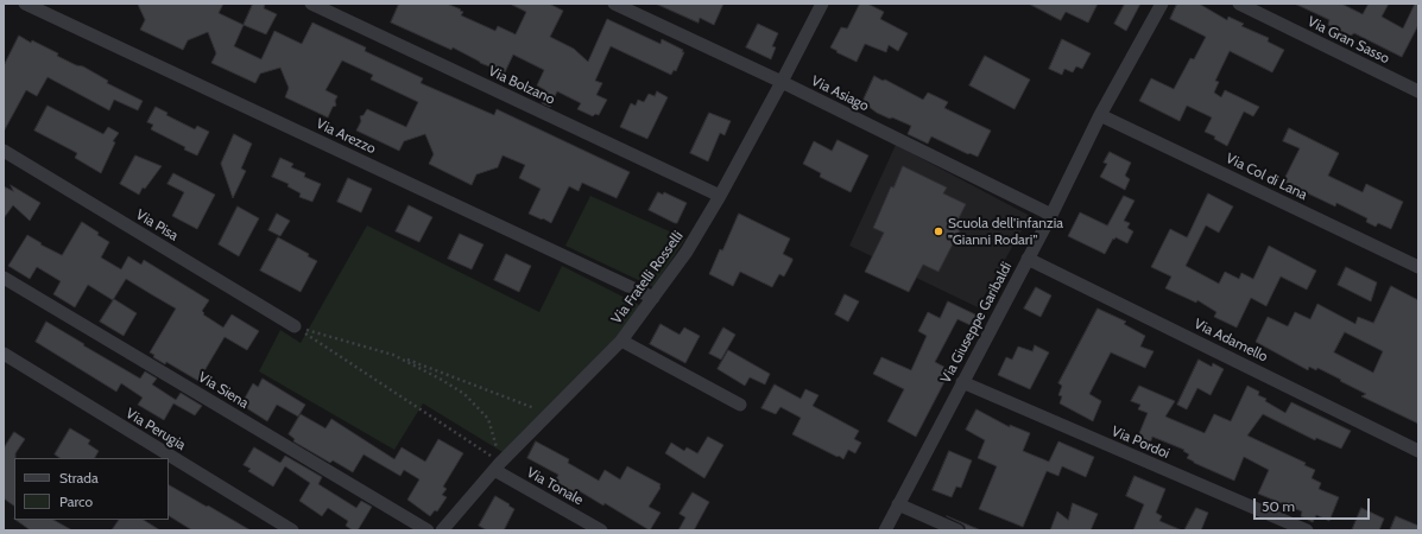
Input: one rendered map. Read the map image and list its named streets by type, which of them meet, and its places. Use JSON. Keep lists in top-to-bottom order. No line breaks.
{"streets":{"street":["Via Gran Sasso","Via Bolzano","Via Asiago","Via Arezzo","Via Col di Lana","Via Pisa","Via Fratelli Rosselli","Via Giuseppe Garibaldi","Via Adamello","Via Siena","Via Perugia","Via Pordoi","Via Tonale"]},"crossings":[["Via Bolzano","Via Fratelli Rosselli"],["Via Asiago","Via Fratelli Rosselli"],["Via Asiago","Via Giuseppe Garibaldi"],["Via Arezzo","Via Fratelli Rosselli"],["Via Col di Lana","Via Giuseppe Garibaldi"],["Via Fratelli Rosselli","Via Tonale"],["Via Giuseppe Garibaldi","Via Adamello"],["Via Giuseppe Garibaldi","Via Pordoi"]],"places":["Scuola dell'infanzia \"Gianni Rodari\""],"legend":["Strada","Parco"],"scale_bar":"50 m"}
